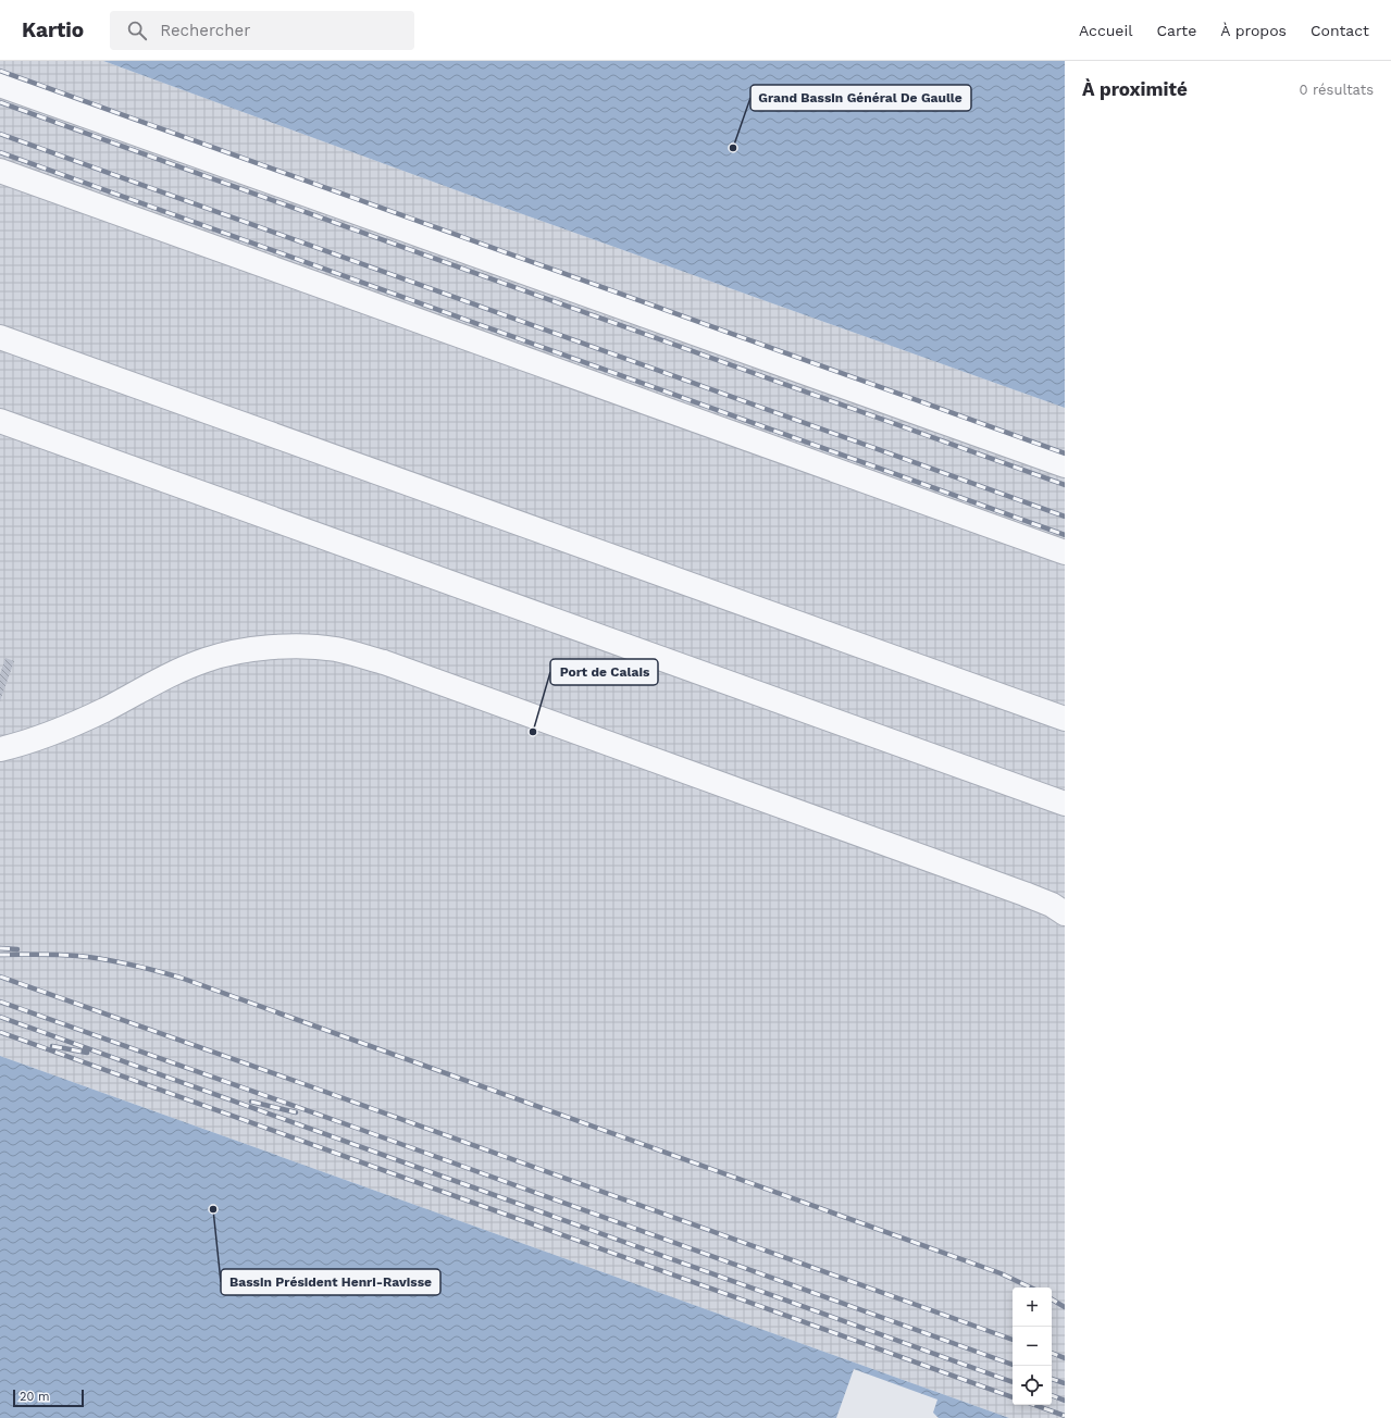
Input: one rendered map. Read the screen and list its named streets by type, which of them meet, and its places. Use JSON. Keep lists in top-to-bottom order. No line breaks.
{"places":["Grand Bassin Général De Gaulle","Port de Calais","Bassin Président Henri-Ravisse"],"scale_bar":"20 m","page":{"header":"Kartio","search":"Rechercher","nav":["Accueil","Carte","À propos","Contact"],"heading":["À proximité","0 résultats"],"map_buttons":["+","−"],"scale":"20 m"}}
